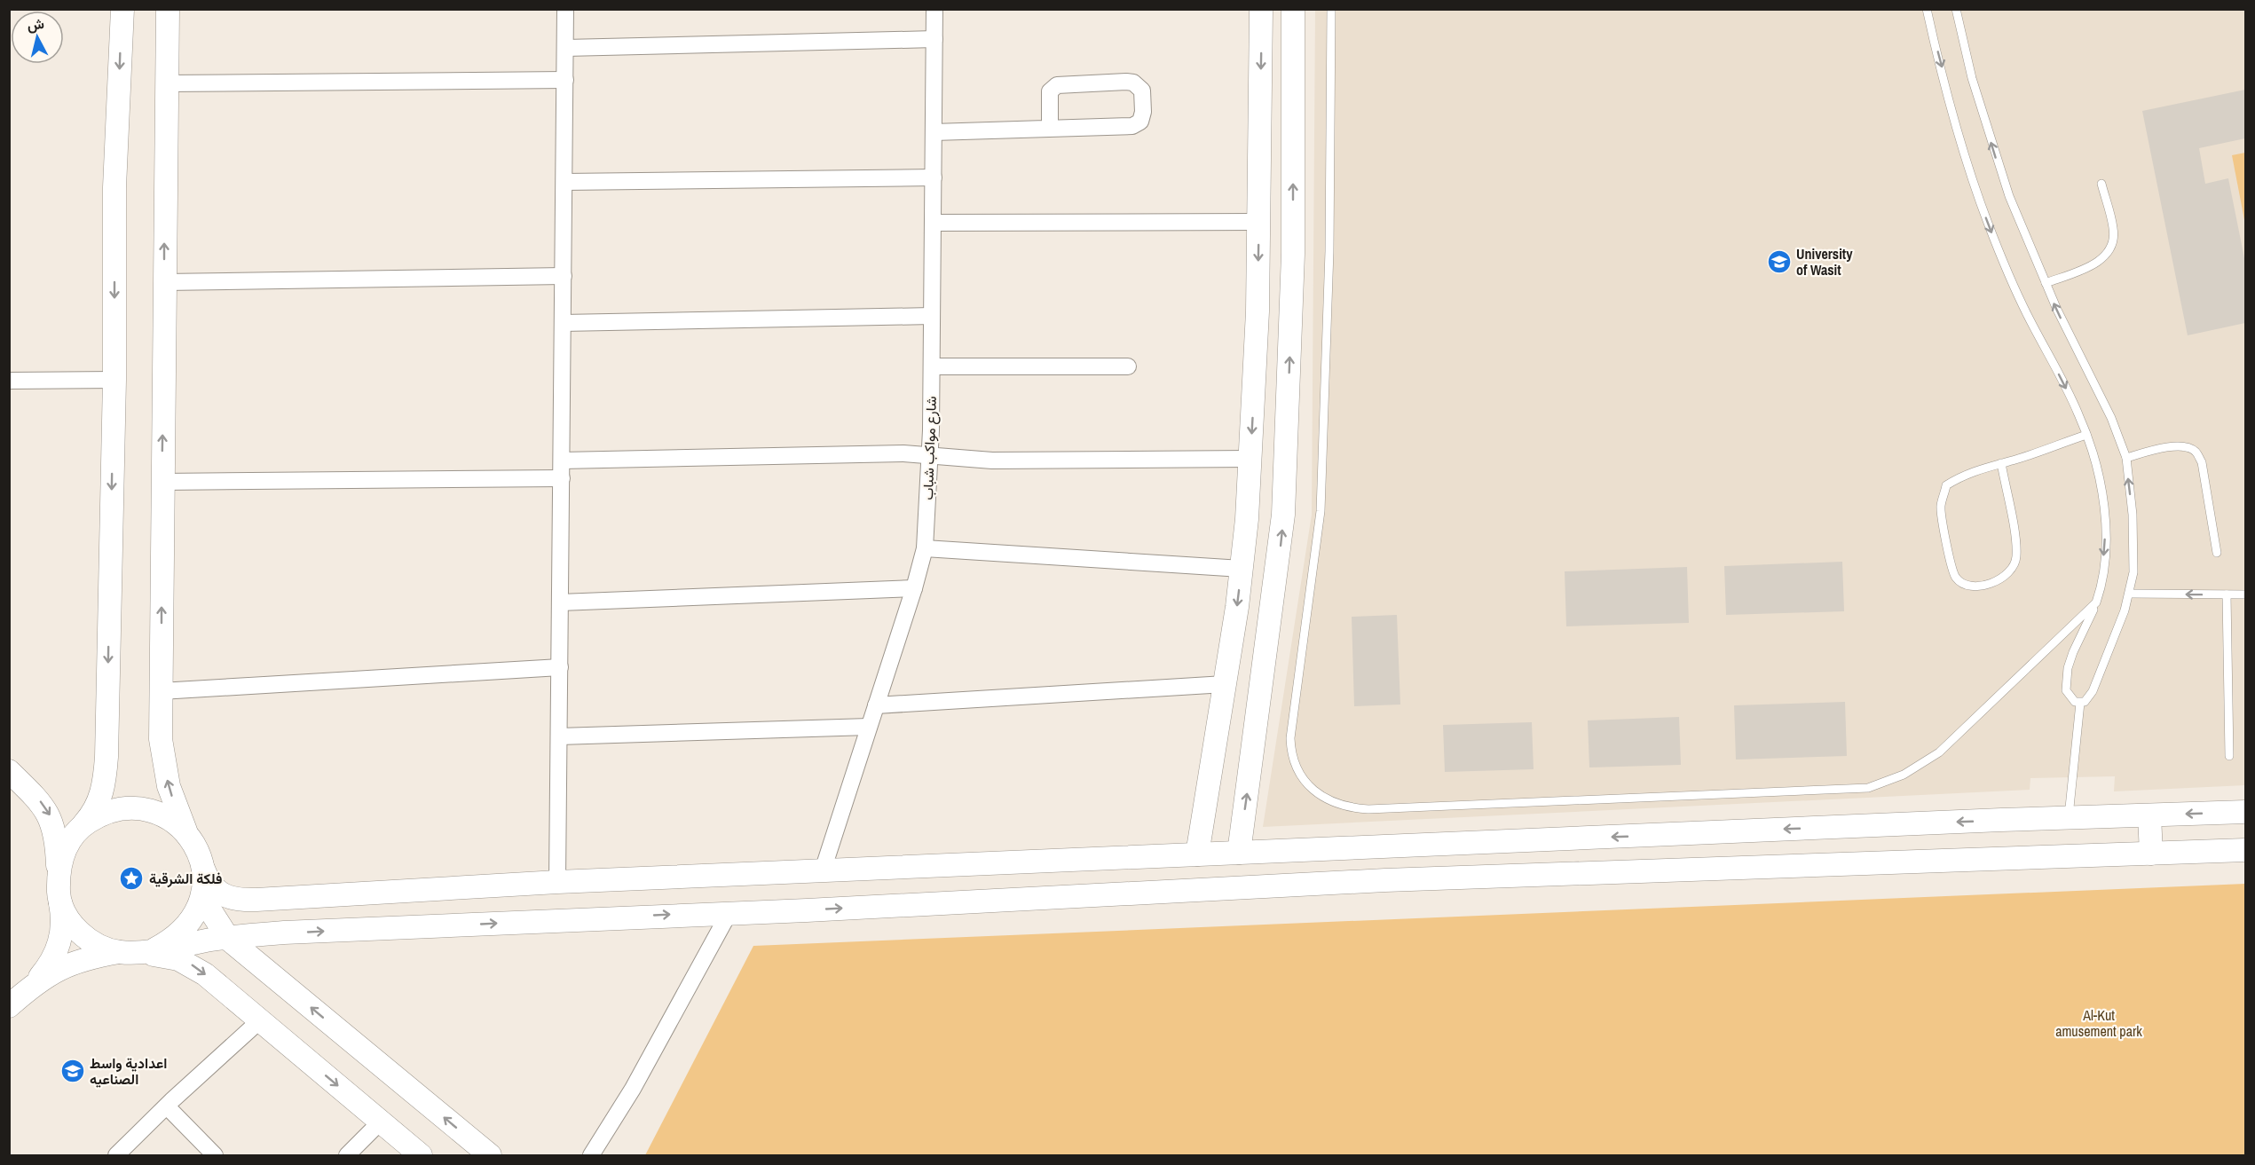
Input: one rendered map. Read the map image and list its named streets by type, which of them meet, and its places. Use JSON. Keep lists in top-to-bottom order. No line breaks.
{"streets":{"street":["شارع مواكب شباب"]},"parks":["Al-Kut amusement park"],"places":{"school or university":["University of Wasit","اعدادية واسط الصناعيه"],"place":["فلكة الشرقية"]},"north":"top"}
